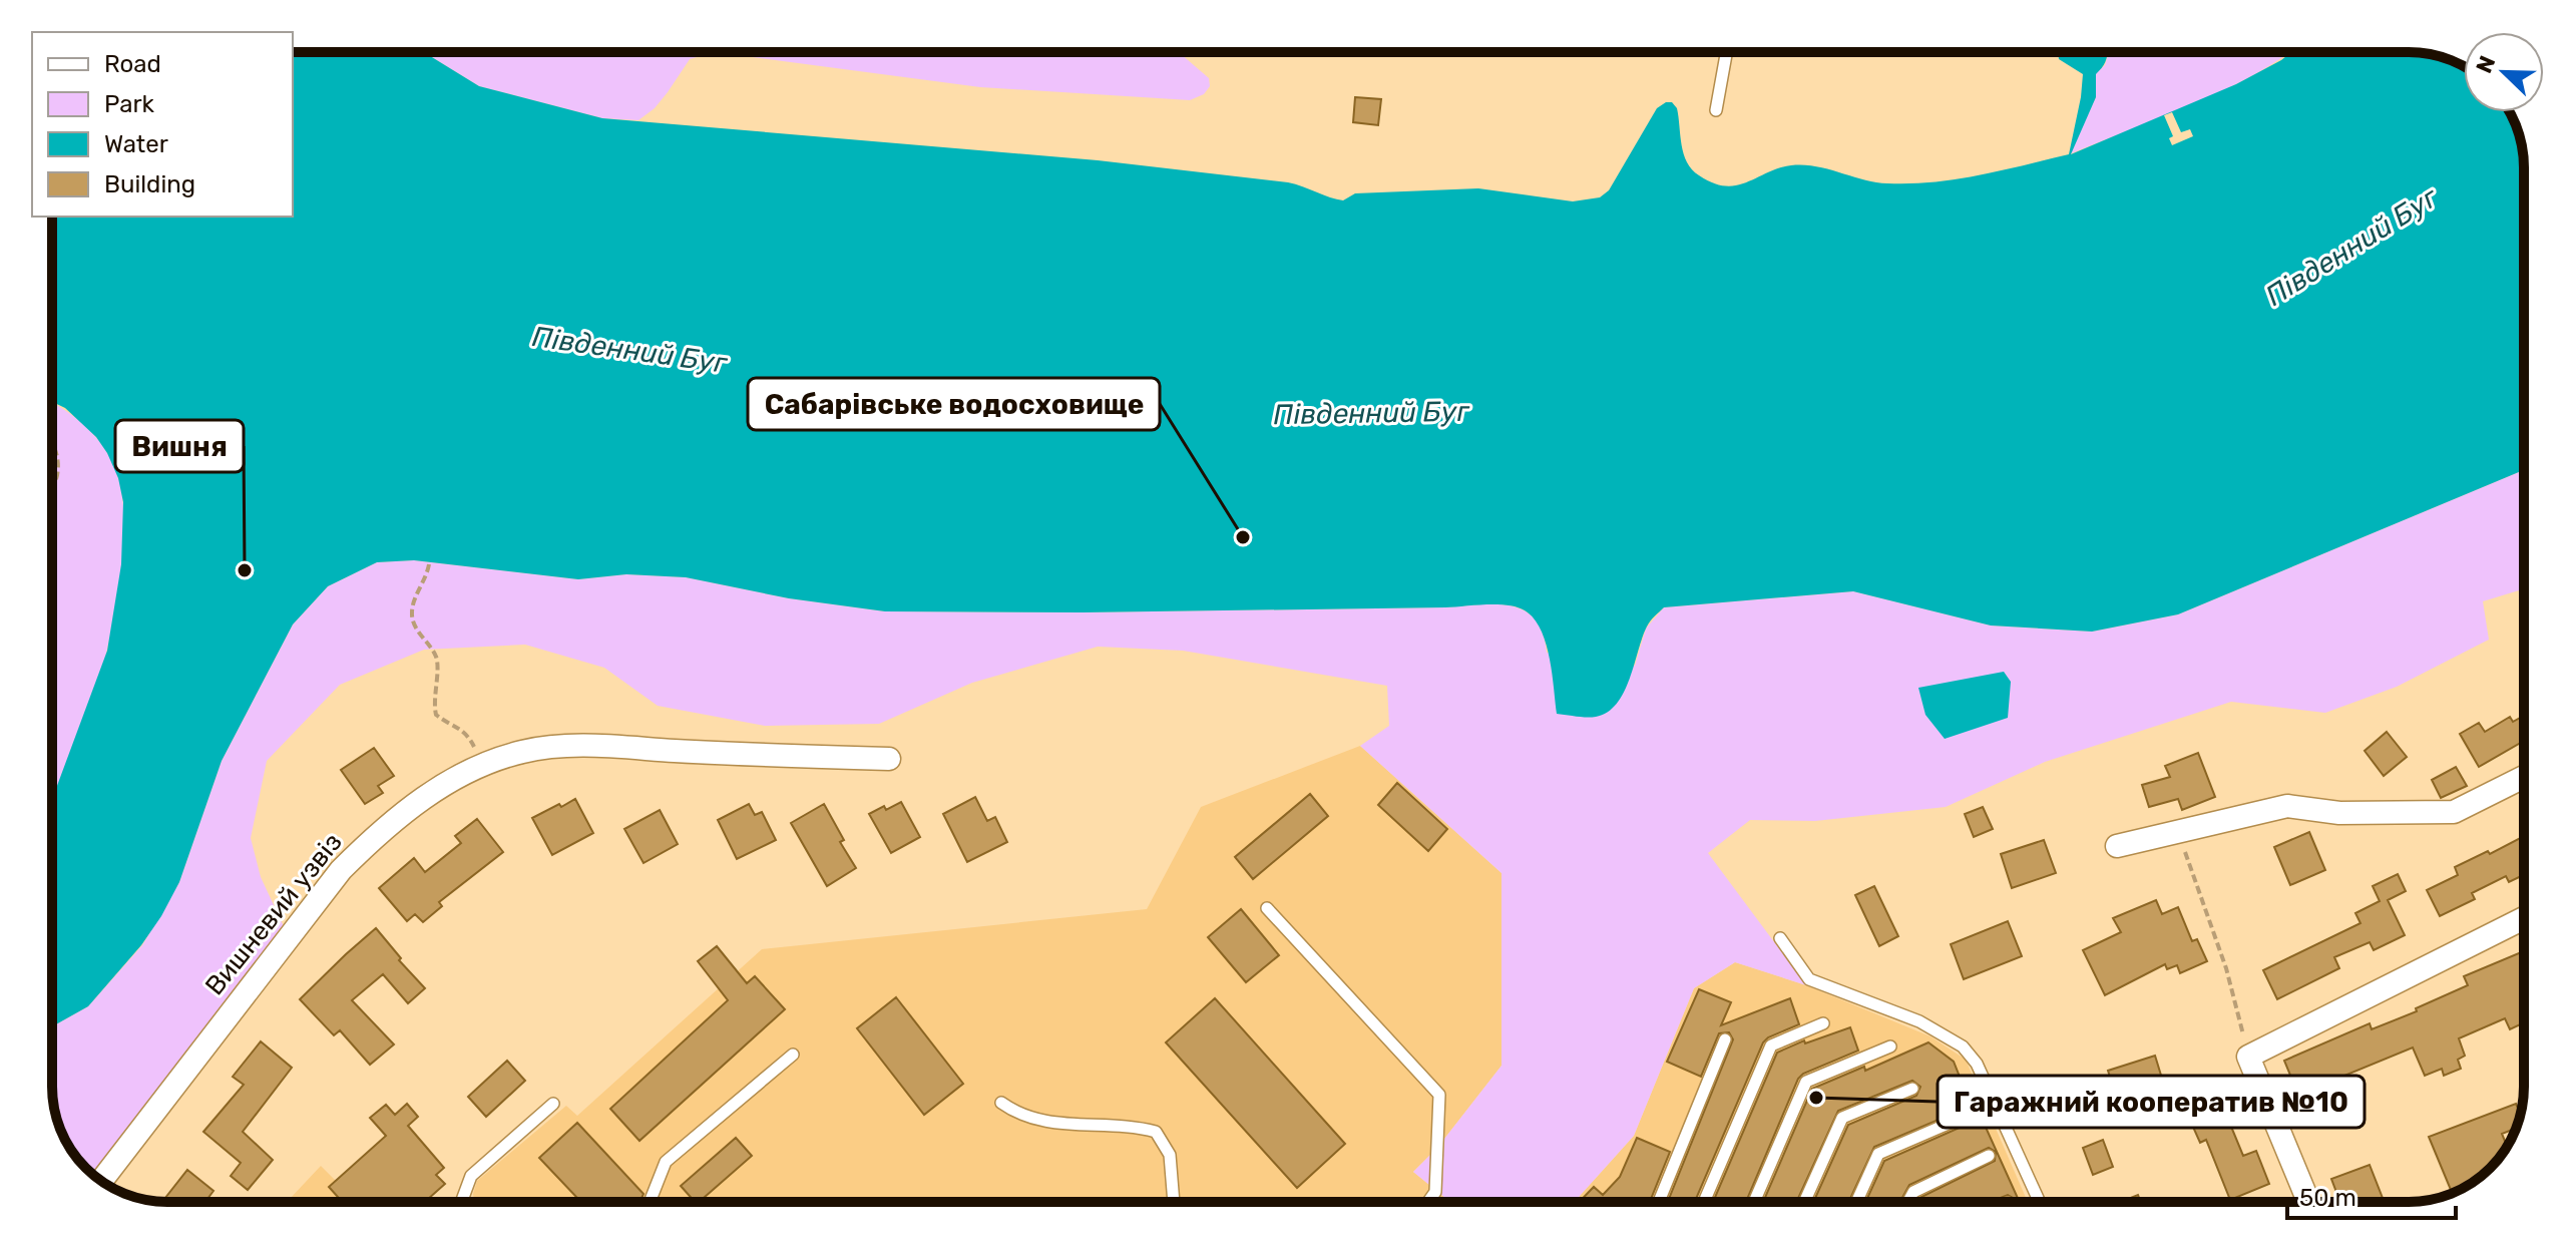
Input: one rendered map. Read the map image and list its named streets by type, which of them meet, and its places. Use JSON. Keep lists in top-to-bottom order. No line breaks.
{"streets":{"street":["Вишневий узвіз"]},"water":["Південний Буг"],"places":["Сабарівське водосховище","Вишня","Гаражний кооператив №10"],"legend":["Road","Park","Water","Building"],"scale_bar":"50 m","north":"top left"}
